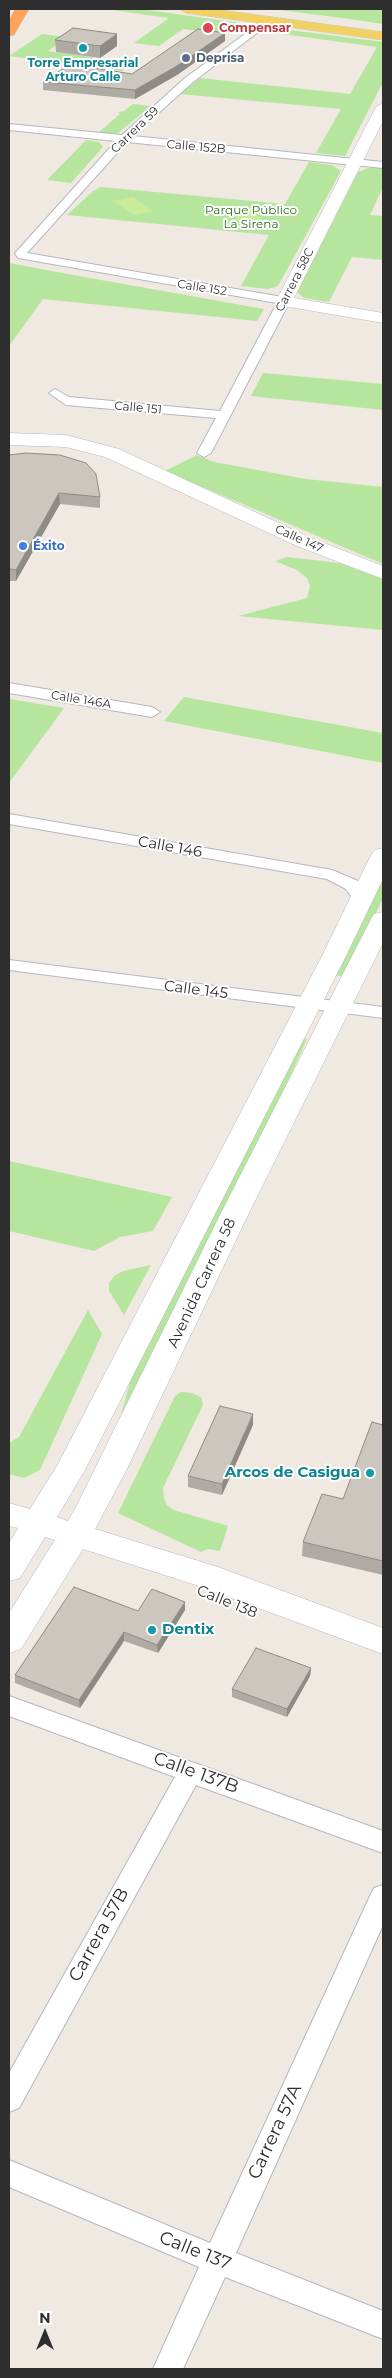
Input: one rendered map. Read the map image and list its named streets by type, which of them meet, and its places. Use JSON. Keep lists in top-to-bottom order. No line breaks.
{"streets":{"main road":["Carrera 58C","Calle 152","Calle 147","Avenida Carrera 58","Calle 138"],"street":["Carrera 59","Calle 152B","Calle 151","Calle 146A","Calle 146","Calle 145","Calle 137B","Carrera 57B","Carrera 57A","Calle 137"]},"crossings":[["Carrera 59","Calle 152B"],["Carrera 59","Calle 152"],["Calle 152B","Carrera 58C"],["Carrera 58C","Calle 152"],["Carrera 58C","Calle 151"],["Calle 146","Avenida Carrera 58"],["Calle 145","Avenida Carrera 58"],["Avenida Carrera 58","Calle 138"],["Calle 137B","Carrera 57B"],["Carrera 57A","Calle 137"]],"parks":["Parque Público La Sirena"],"places":["Compensar","Torre Empresarial Arturo Calle","Deprisa","Éxito","Arcos de Casigua","Dentix"],"north":"top"}
